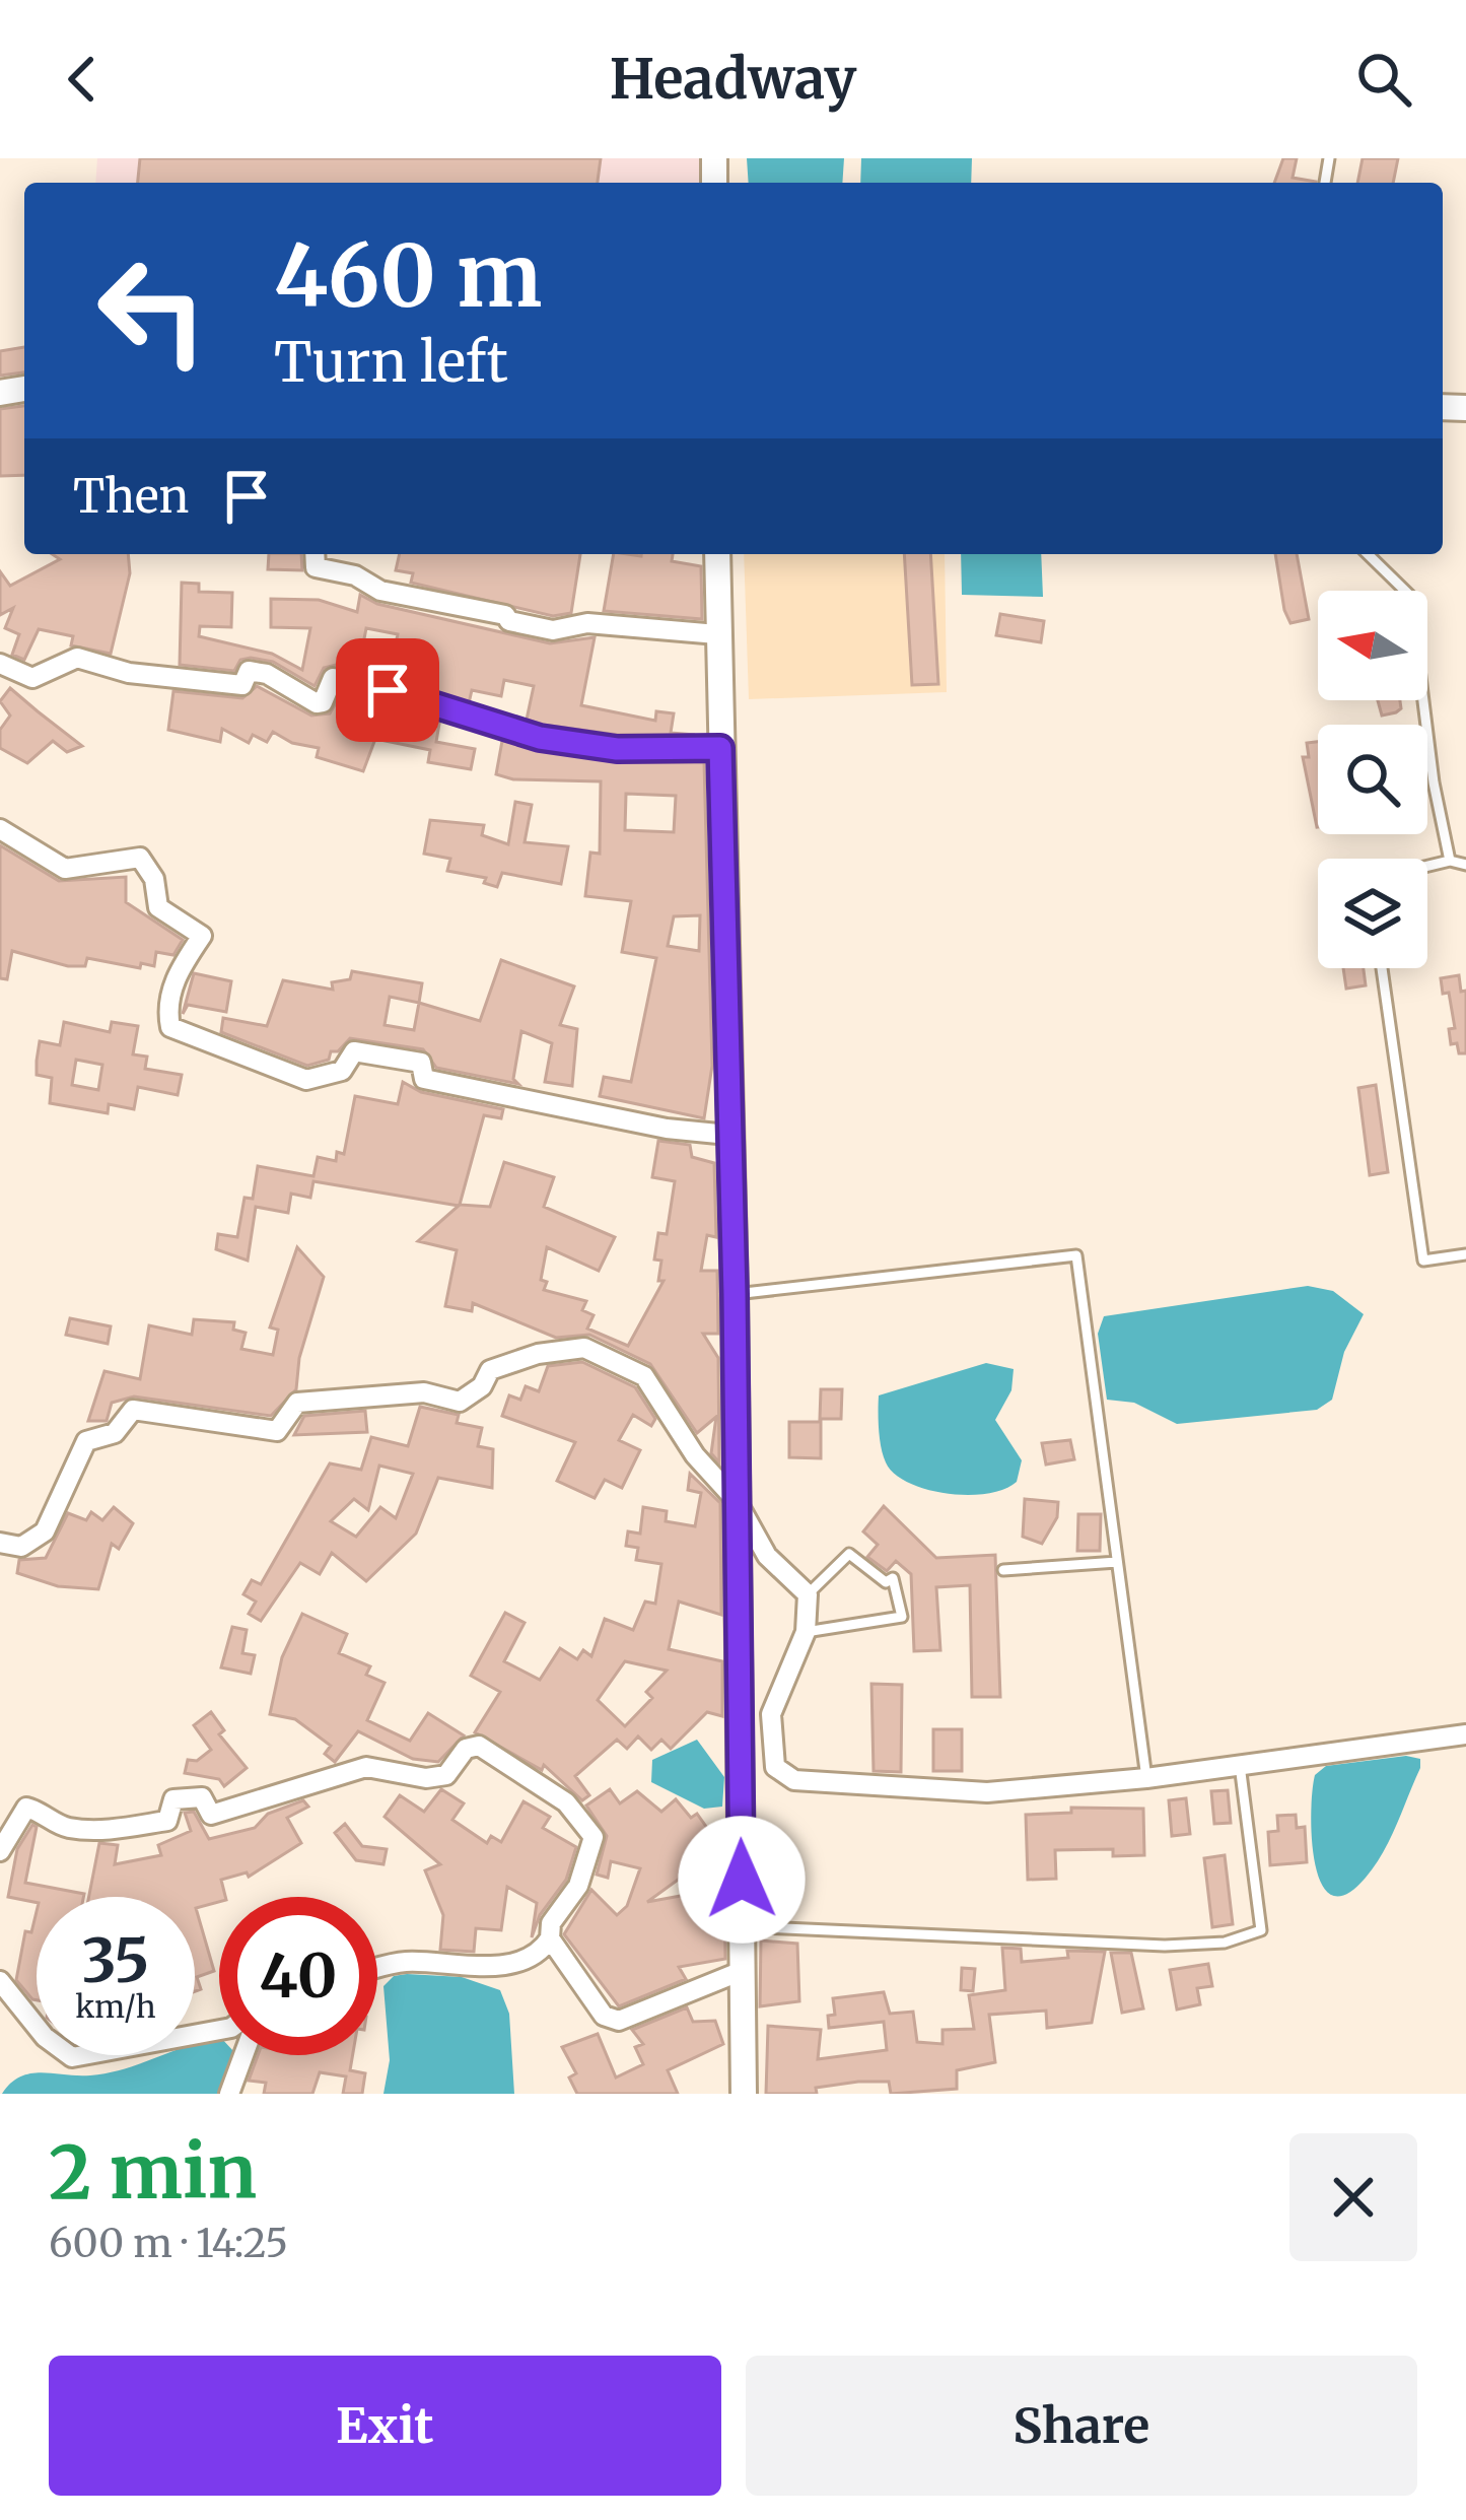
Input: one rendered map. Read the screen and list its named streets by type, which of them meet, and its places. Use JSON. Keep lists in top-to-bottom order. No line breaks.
{"north":"left","page":{"header":"Headway","turn":["460 m","Turn left"],"then":"Then","speed":"35 km/h","limit":"40","heading":["2 min","600 m · 14:25"],"buttons":["Exit","Share"]}}
